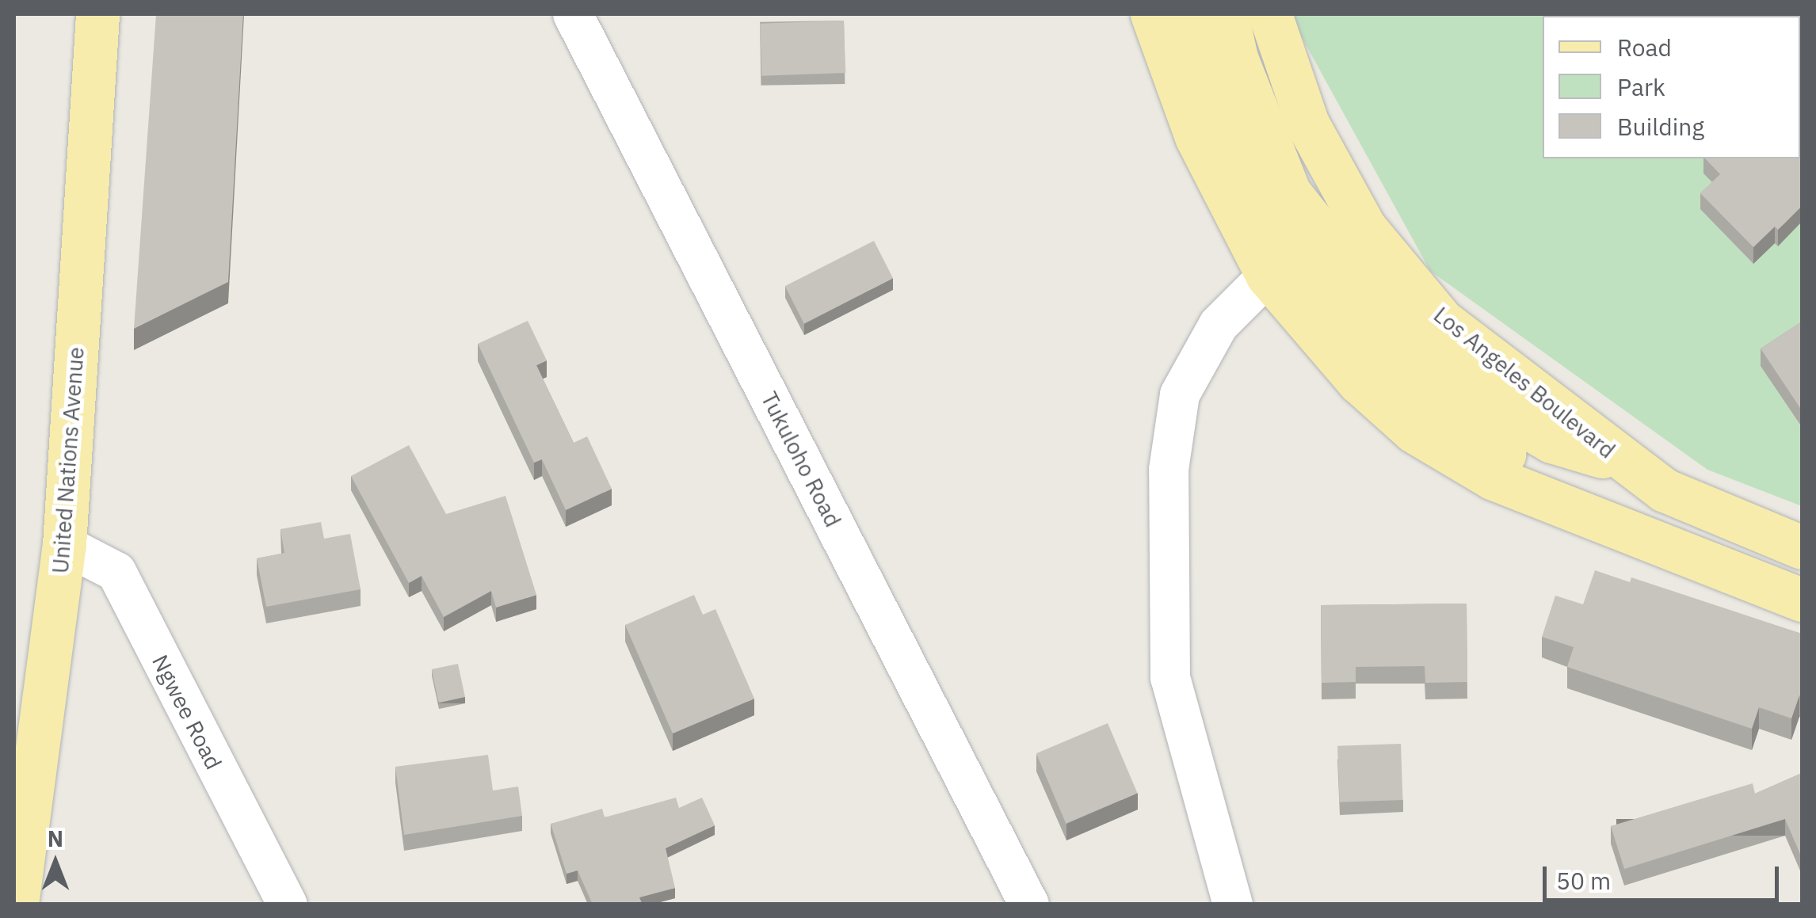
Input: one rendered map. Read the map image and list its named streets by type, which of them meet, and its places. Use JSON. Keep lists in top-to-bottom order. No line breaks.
{"streets":{"main road":["Los Angeles Boulevard","United Nations Avenue"],"street":["Tukuloho Road","Ngwee Road"]},"crossings":[["United Nations Avenue","Ngwee Road"]],"legend":["Road","Park","Building"],"scale_bar":"50 m","north":"top"}
